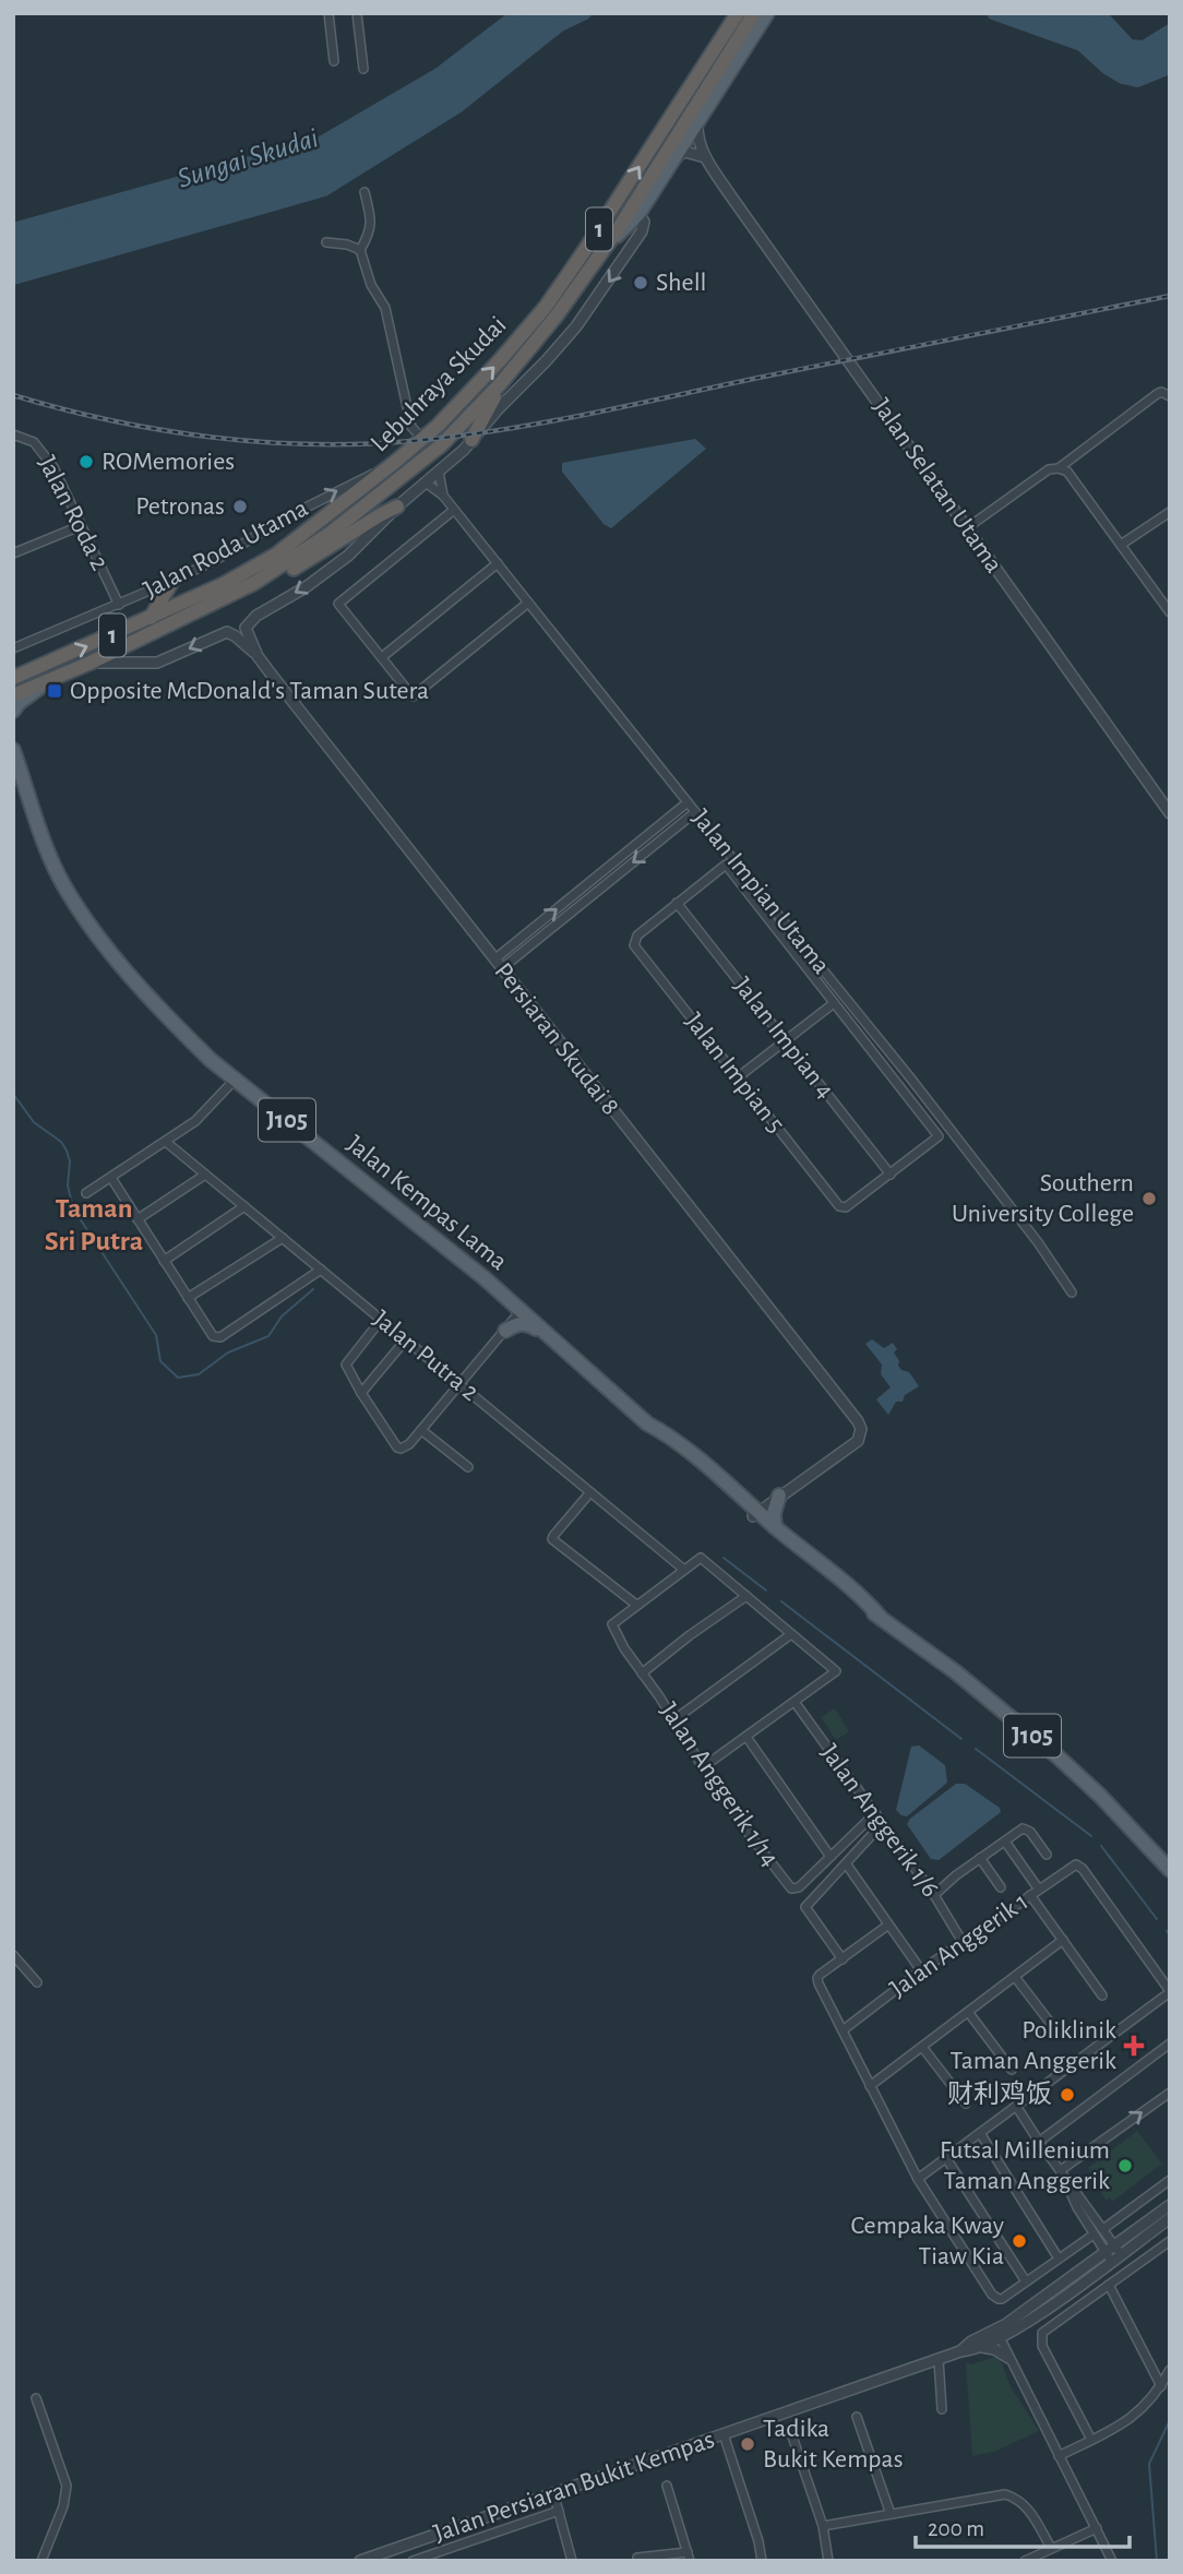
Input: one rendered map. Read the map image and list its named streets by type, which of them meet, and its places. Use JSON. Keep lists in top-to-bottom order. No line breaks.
{"streets":{"highway":["1","Lebuhraya Skudai"],"main road":["J105","Jalan Kempas Lama"],"street":["Jalan Selatan Utama","Jalan Roda 2","Jalan Roda Utama","Jalan Impian Utama","Jalan Impian 4","Persiaran Skudai 8","Jalan Impian 5","Jalan Putra 2","Jalan Anggerik 1/14","Jalan Anggerik 1/6","Jalan Anggerik 1","Jalan Persiaran Bukit Kempas"]},"crossings":[["Lebuhraya Skudai","Jalan Selatan Utama"],["Lebuhraya Skudai","Jalan Roda Utama"],["Jalan Roda 2","Jalan Roda Utama"],["Jalan Impian 4","Jalan Impian 5"],["Jalan Anggerik 1/6","Jalan Anggerik 1"]],"one_way":["Jalan Roda Utama"],"districts":["Taman Sri Putra"],"water":["Sungai Skudai"],"places":{"other":["Shell","ROMemories","Petronas","Southern University College","财利鸡饭","Futsal Millenium Taman Anggerik","Cempaka Kway Tiaw Kia","Tadika Bukit Kempas"],"transit":["Opposite McDonald's Taman Sutera"],"health":["Poliklinik Taman Anggerik"]},"scale_bar":"200 m"}
